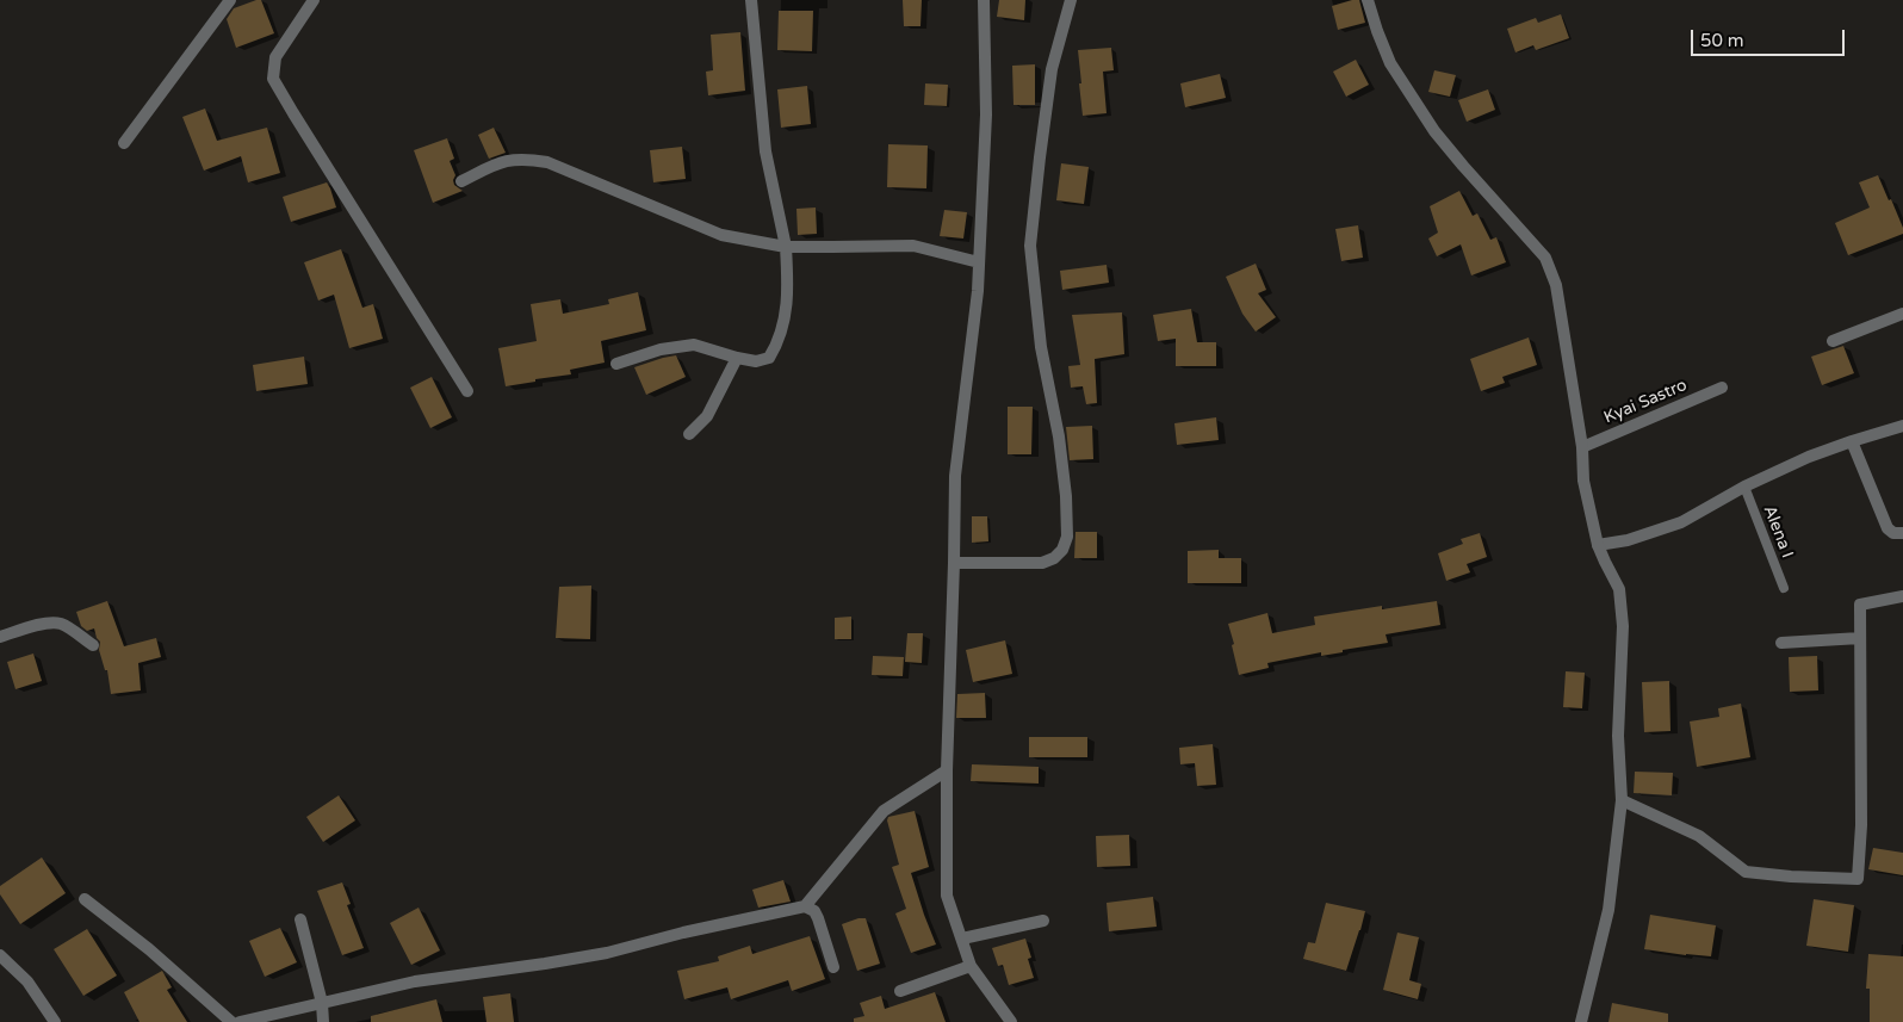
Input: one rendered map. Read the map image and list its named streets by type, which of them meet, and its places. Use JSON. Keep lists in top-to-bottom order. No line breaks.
{"streets":{"street":["Kyai Sastro"],"lane":["Alena I"]},"scale_bar":"50 m"}
